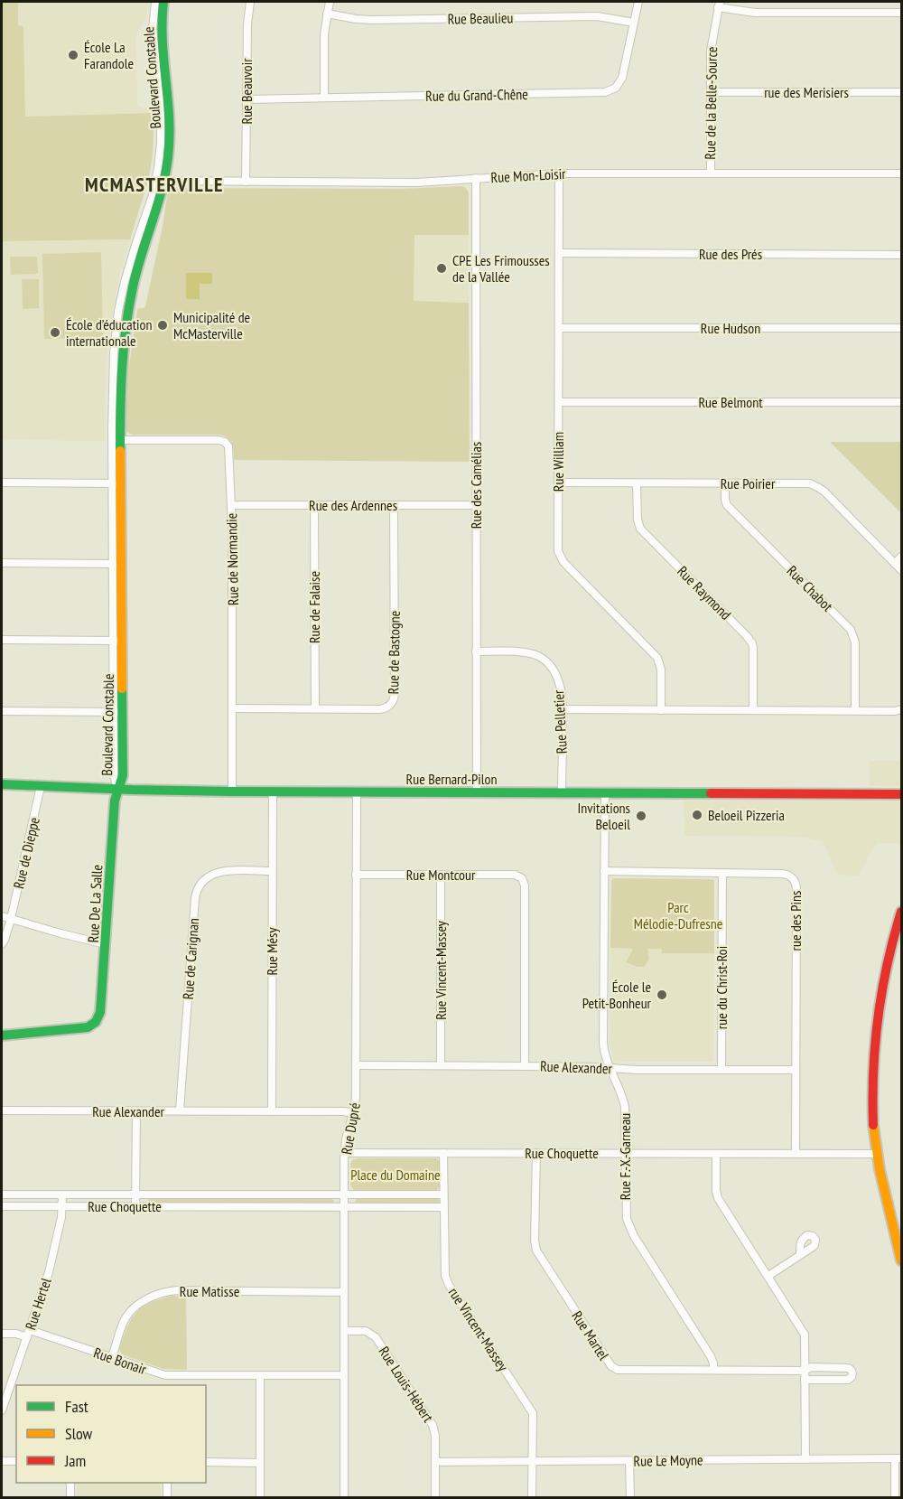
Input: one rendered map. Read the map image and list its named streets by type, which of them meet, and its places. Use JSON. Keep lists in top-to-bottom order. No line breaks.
{"streets":{"street":["Rue Beaulieu","Boulevard Constable","Rue Beauvoir","rue des Merisiers","Rue du Grand-Chêne","Rue de la Belle-Source","Rue Mon-Loisir","Rue des Prés","Rue Hudson","Rue Belmont","Rue William","Rue Poirier","Rue des Camélias","Rue des Ardennes","Rue de Normandie","Rue Chabot","Rue Raymond","Rue de Falaise","Rue de Bastogne","Rue Pelletier","Rue Bernard-Pilon","Rue de Dieppe","Rue Montcour","Rue De La Salle","rue des Pins","Rue Mésy","Rue de Carignan","Rue Vincent-Massey","rue du Christ-Roi","Rue Alexander","Rue Dupré","Rue Choquette","Rue F.-X.-Garneau","Rue Matisse","Rue Hertel","rue Vincent-Massey","Rue Martel","Rue Bonair","Rue Louis-Hébert","Rue Le Moyne"]},"crossings":[["Rue Beaulieu","Rue du Grand-Chêne"],["Boulevard Constable","Rue Mon-Loisir"],["Boulevard Constable","Rue de Normandie"],["Boulevard Constable","Rue Bernard-Pilon"],["Boulevard Constable","Rue De La Salle"],["Rue Beauvoir","Rue du Grand-Chêne"],["Rue Beauvoir","Rue Mon-Loisir"],["rue des Merisiers","Rue de la Belle-Source"],["Rue de la Belle-Source","Rue Mon-Loisir"],["Rue Mon-Loisir","Rue William"],["Rue Mon-Loisir","Rue des Camélias"],["Rue des Prés","Rue William"],["Rue Hudson","Rue William"],["Rue Belmont","Rue William"],["Rue William","Rue Poirier"],["Rue Poirier","Rue Chabot"],["Rue Poirier","Rue Raymond"],["Rue des Camélias","Rue des Ardennes"],["Rue des Camélias","Rue Pelletier"],["Rue des Camélias","Rue Bernard-Pilon"],["Rue des Ardennes","Rue de Normandie"],["Rue des Ardennes","Rue de Falaise"],["Rue des Ardennes","Rue de Bastogne"],["Rue de Normandie","Rue de Bastogne"],["Rue de Normandie","Rue Bernard-Pilon"],["Rue de Falaise","Rue de Bastogne"],["Rue Pelletier","Rue Bernard-Pilon"],["Rue Bernard-Pilon","Rue de Dieppe"],["Rue Bernard-Pilon","Rue De La Salle"],["Rue Bernard-Pilon","Rue Mésy"],["Rue Bernard-Pilon","Rue Dupré"],["Rue Bernard-Pilon","Rue F.-X.-Garneau"],["Rue Montcour","Rue Vincent-Massey"],["Rue Montcour","Rue Alexander"],["Rue Montcour","Rue Dupré"],["rue des Pins","rue du Christ-Roi"],["rue des Pins","Rue Alexander"],["rue des Pins","Rue Choquette"],["rue des Pins","Rue F.-X.-Garneau"],["Rue Mésy","Rue de Carignan"],["Rue Mésy","Rue Alexander"],["Rue de Carignan","Rue Alexander"],["Rue Vincent-Massey","Rue Alexander"],["rue du Christ-Roi","Rue Alexander"],["Rue Alexander","Rue Dupré"],["Rue Alexander","Rue F.-X.-Garneau"],["Rue Dupré","Rue Choquette"],["Rue Dupré","Rue Matisse"],["Rue Dupré","Rue Bonair"],["Rue Dupré","Rue Louis-Hébert"],["Rue Choquette","Rue F.-X.-Garneau"],["Rue Choquette","Rue Hertel"],["Rue Choquette","rue Vincent-Massey"],["Rue Choquette","Rue Martel"],["Rue F.-X.-Garneau","Rue Martel"],["Rue Matisse","Rue Bonair"],["Rue Hertel","Rue Bonair"],["rue Vincent-Massey","Rue Le Moyne"],["Rue Louis-Hébert","Rue Le Moyne"]],"districts":["MCMASTERVILLE"],"parks":["Parc Mélodie-Dufresne","Place du Domaine"],"places":["École La Farandole","CPE Les Frimousses de la Vallée","Municipalité de McMasterville","École d’éducation internationale","Beloeil Pizzeria","Invitations Beloeil","École le Petit-Bonheur"],"legend":["Fast","Slow","Jam"]}
